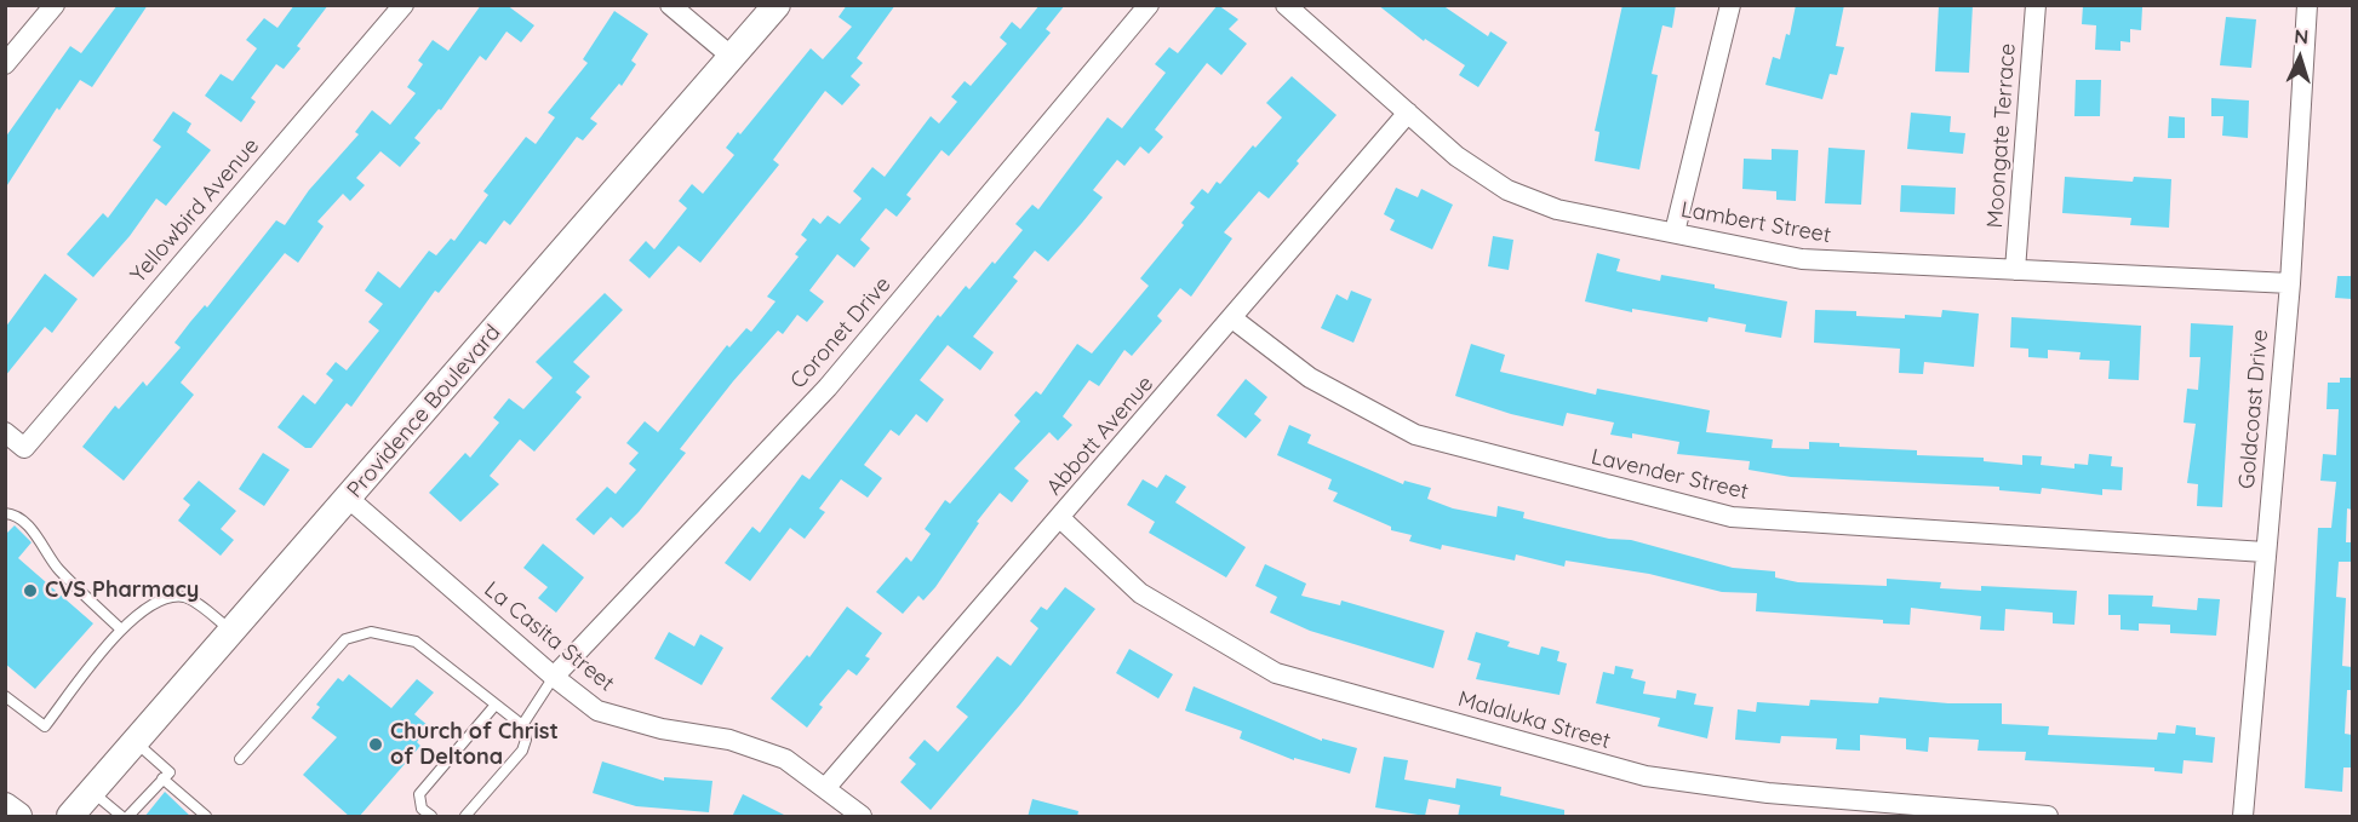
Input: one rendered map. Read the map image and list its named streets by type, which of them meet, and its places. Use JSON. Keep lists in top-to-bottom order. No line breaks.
{"streets":{"main road":["Providence Boulevard"],"street":["Moongate Terrace","Yellowbird Avenue","Lambert Street","Coronet Drive","Goldcoast Drive","Abbott Avenue","Lavender Street","La Casita Street","Malaluka Street"]},"crossings":[["Moongate Terrace","Lambert Street"],["Lambert Street","Goldcoast Drive"],["Lambert Street","Abbott Avenue"],["Coronet Drive","La Casita Street"],["Goldcoast Drive","Lavender Street"],["Providence Boulevard","La Casita Street"],["Abbott Avenue","Lavender Street"],["Abbott Avenue","La Casita Street"],["Abbott Avenue","Malaluka Street"]],"places":["CVS Pharmacy","Church of Christ of Deltona"],"north":"top"}
